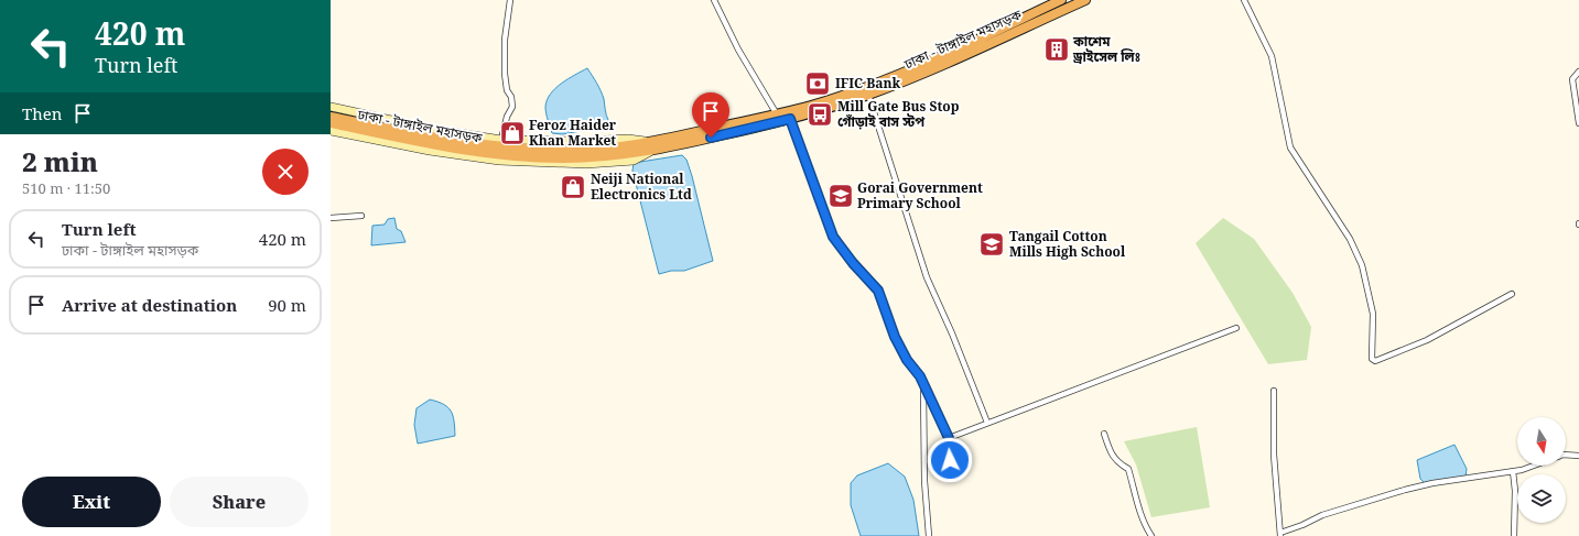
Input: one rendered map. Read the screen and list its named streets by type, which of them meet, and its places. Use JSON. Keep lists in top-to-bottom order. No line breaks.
{"streets":{"highway":["ঢাকা - টাঙ্গাইল মহাসড়ক"]},"places":{"building":["কাশেম ড্রাইসেল লিঃ"],"bank":["IFIC Bank"],"bus stop":["Mill Gate Bus Stop গোঁড়াই বাস স্টপ"],"shop":["Feroz Haider Khan Market","Neiji National Electronics Ltd"],"school or university":["Gorai Government Primary School","Tangail Cotton Mills High School"]},"north":"bottom","page":{"turn":["420 m","Turn left"],"then":"Then","heading":["2 min","510 m · 11:50"],"list":[{"name":"Turn left","note":"ঢাকা - টাঙ্গাইল মহাসড়ক","value":"420 m"},{"name":"Arrive at destination","value":"90 m"}],"buttons":["Exit","Share"]}}
